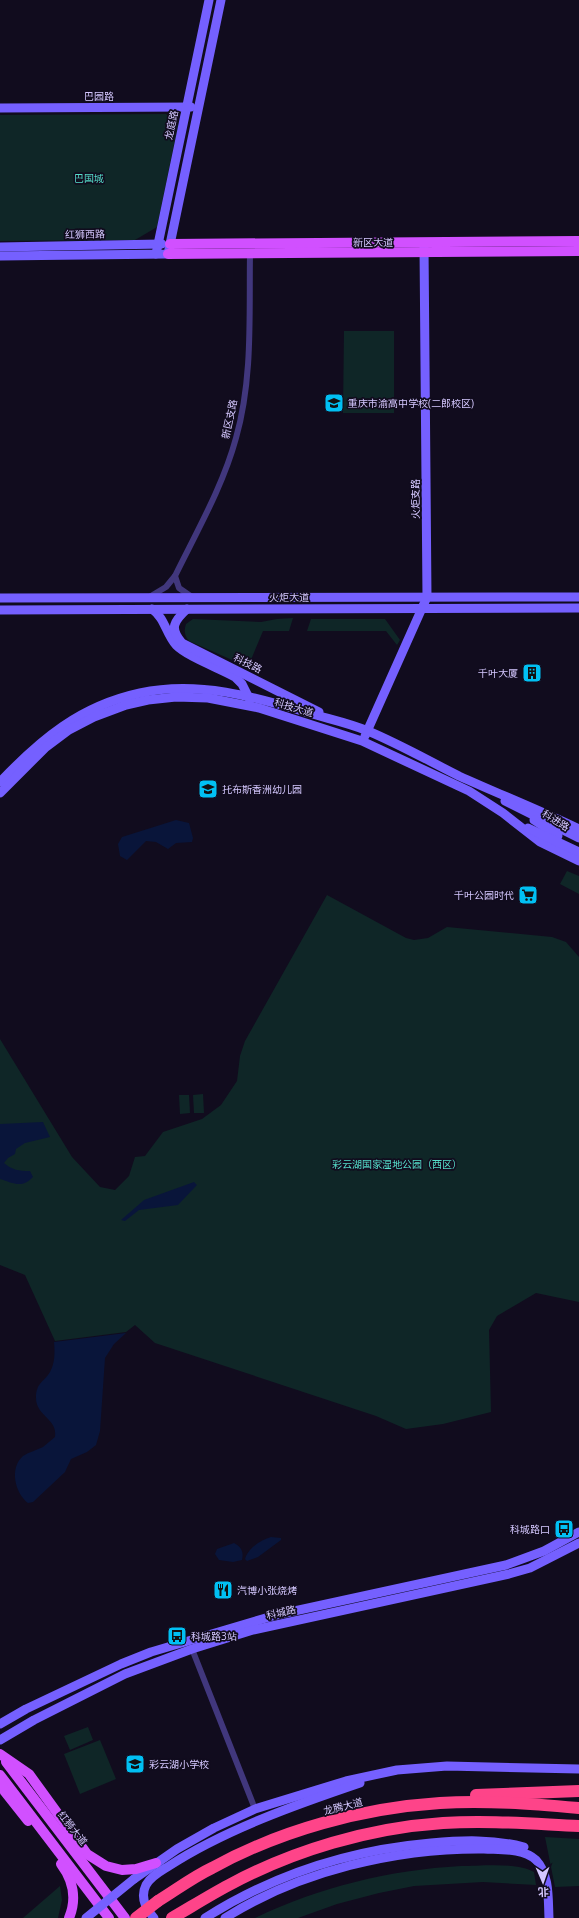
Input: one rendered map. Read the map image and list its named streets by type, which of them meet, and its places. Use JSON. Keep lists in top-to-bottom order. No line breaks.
{"streets":{"highway":["龙腾大道"],"main road":["巴园路","龙庭路","红狮西路","新区大道","火炬支路","火炬大道","科技路","科技大道","科进路","科城路","红狮大道"],"street":["新区支路"]},"crossings":[["巴园路","龙庭路"],["龙庭路","红狮西路"],["红狮西路","新区大道"],["新区大道","新区支路"],["新区大道","火炬支路"],["新区支路","火炬大道"],["火炬支路","火炬大道"],["火炬支路","科技大道"],["火炬大道","科技路"],["科技路","科技大道"]],"parks":["巴国城","彩云湖国家湿地公园（西区）"],"places":{"school or university":["重庆市渝高中学校(二郎校区)","托布斯香洲幼儿园","彩云湖小学校"],"building":["千叶大厦"],"supermarket":["千叶公园时代"],"bus stop":["科城路口","科城路3站"],"restaurant":["汽博小张烧烤"]},"north":"bottom"}
